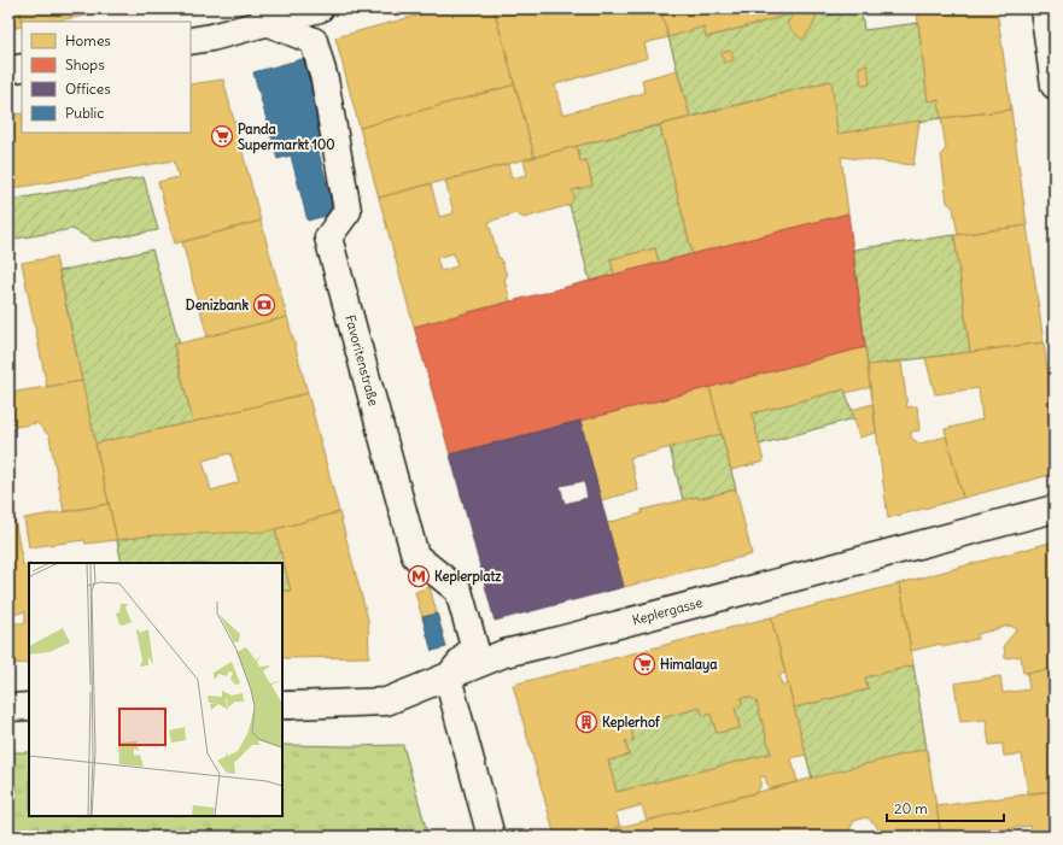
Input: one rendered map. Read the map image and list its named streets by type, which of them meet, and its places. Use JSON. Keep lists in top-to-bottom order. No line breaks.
{"streets":{"street":["Favoritenstraße","Keplergasse"]},"crossings":[["Favoritenstraße","Keplergasse"]],"places":{"supermarket":["Panda Supermarkt 100","Himalaya"],"bank":["Denizbank"],"metro station":["Keplerplatz"],"building":["Keplerhof"]},"legend":["Homes","Shops","Offices","Public"],"scale_bar":"20 m"}
